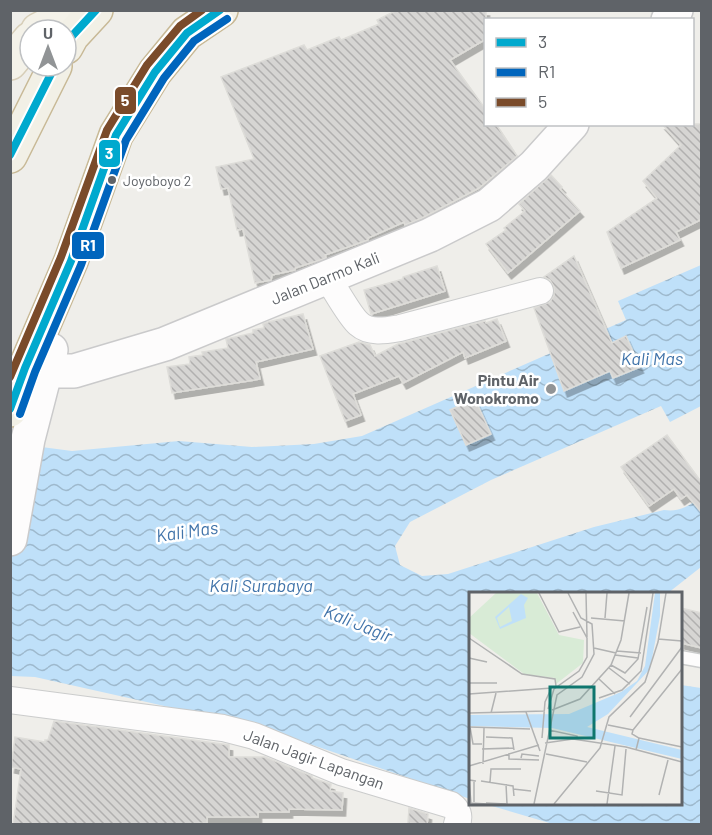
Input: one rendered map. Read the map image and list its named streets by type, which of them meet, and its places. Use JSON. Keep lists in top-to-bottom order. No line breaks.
{"streets":{"main road":["Jalan Darmo Kali"],"street":["Jalan Jagir Lapangan"]},"water":["Kali Mas","Kali Surabaya","Kali Jagir"],"places":["Joyoboyo 2","Pintu Air Wonokromo"],"lines":["transit line 3","transit line 5","transit line R1"],"legend":["3","R1","5"],"north":"top"}
